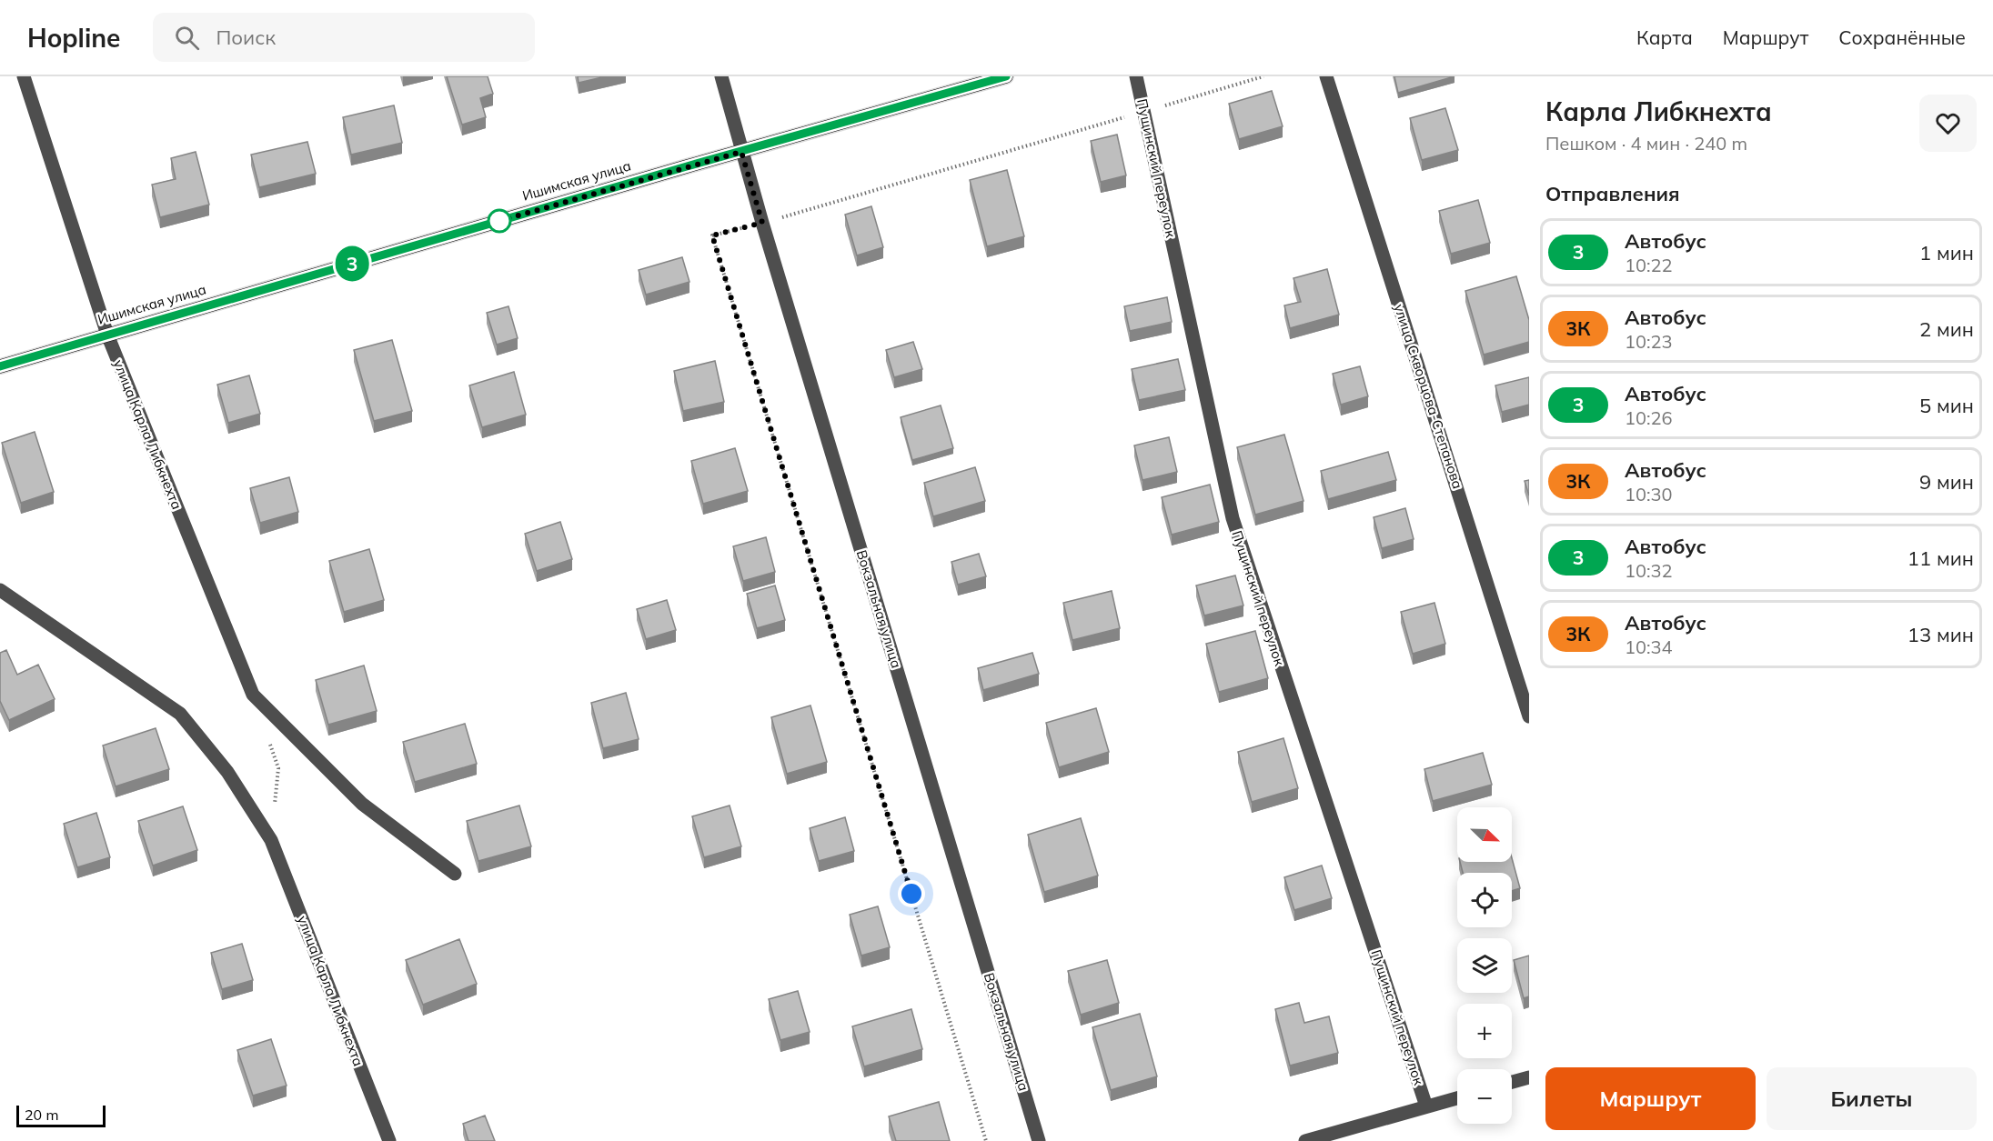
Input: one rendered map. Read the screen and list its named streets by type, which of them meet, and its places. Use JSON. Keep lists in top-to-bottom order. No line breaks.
{"streets":{"main road":["Ишимская улица"],"street":["Пущинский переулок","улица Скворцова-Степанова","улица Карла Либкнехта","Вокзальная улица"]},"crossings":[["Ишимская улица","улица Карла Либкнехта"],["Ишимская улица","Вокзальная улица"]],"lines":["bus line 3"],"scale_bar":"20 m","north":"bottom right","page":{"header":"Hopline","search":"Поиск","nav":["Карта","Маршрут","Сохранённые"],"on_map":"3","heading":[["Карла Либкнехта","Пешком · 4 мин · 240 m"],"Отправления"],"list":[{"mark":"3","name":"Автобус","note":"10:22","value":"1 мин"},{"mark":"3К","name":"Автобус","note":"10:23","value":"2 мин"},{"mark":"3","name":"Автобус","note":"10:26","value":"5 мин"},{"mark":"3К","name":"Автобус","note":"10:30","value":"9 мин"},{"mark":"3","name":"Автобус","note":"10:32","value":"11 мин"},{"mark":"3К","name":"Автобус","note":"10:34","value":"13 мин"}],"map_buttons":["+","−"],"buttons":["Маршрут","Билеты"],"scale":"20 m"}}
